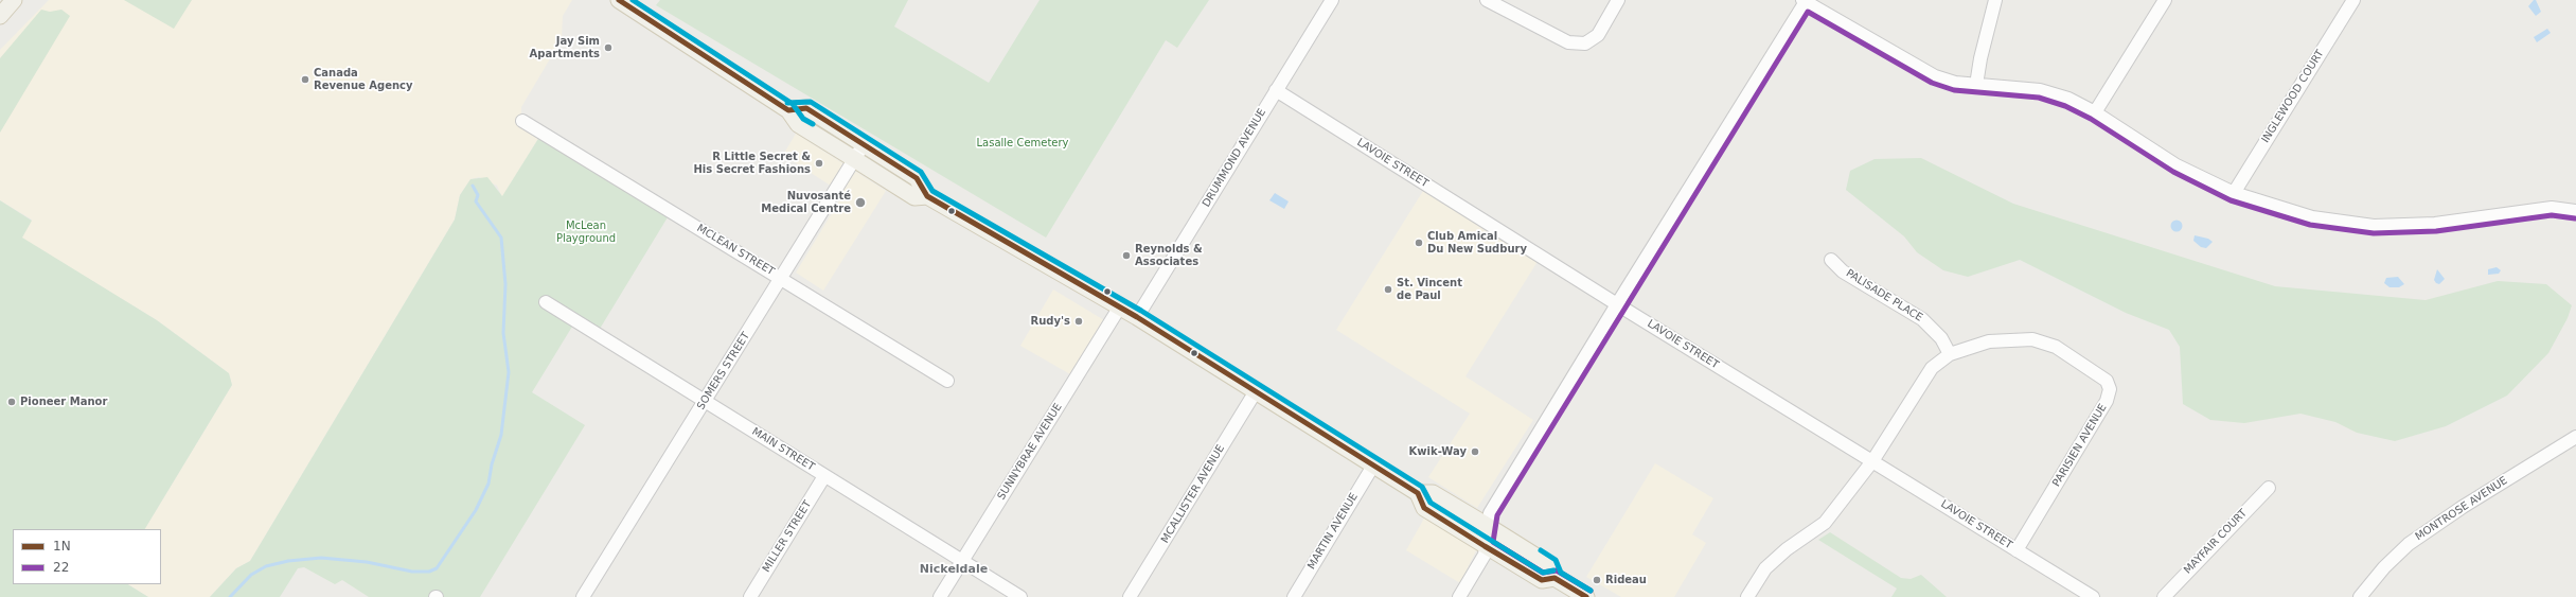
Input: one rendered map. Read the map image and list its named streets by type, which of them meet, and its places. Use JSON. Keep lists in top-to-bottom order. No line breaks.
{"streets":{"street":["INGLEWOOD COURT","DRUMMOND AVENUE","LAVOIE STREET","MCLEAN STREET","PALISADE PLACE","SOMERS STREET","PARISIEN AVENUE","MAIN STREET","SUNNYBRAE AVENUE","MCALLISTER AVENUE","MONTROSE AVENUE","MARTIN AVENUE","MILLER STREET","MAYFAIR COURT"]},"crossings":[["DRUMMOND AVENUE","LAVOIE STREET"],["LAVOIE STREET","PARISIEN AVENUE"],["MCLEAN STREET","SOMERS STREET"],["PALISADE PLACE","PARISIEN AVENUE"],["SOMERS STREET","MAIN STREET"],["MAIN STREET","SUNNYBRAE AVENUE"],["MAIN STREET","MILLER STREET"]],"districts":["Nickeldale"],"parks":["Lasalle Cemetery","McLean Playground"],"places":["Jay Sim Apartments","Canada Revenue Agency","R Little Secret & His Secret Fashions","Nuvosanté Medical Centre","Club Amical Du New Sudbury","Reynolds & Associates","St. Vincent de Paul","Rudy's","Pioneer Manor","Kwik-Way","Rideau"],"lines":["transit line 1N","transit line 22"],"legend":["1N","22"]}
